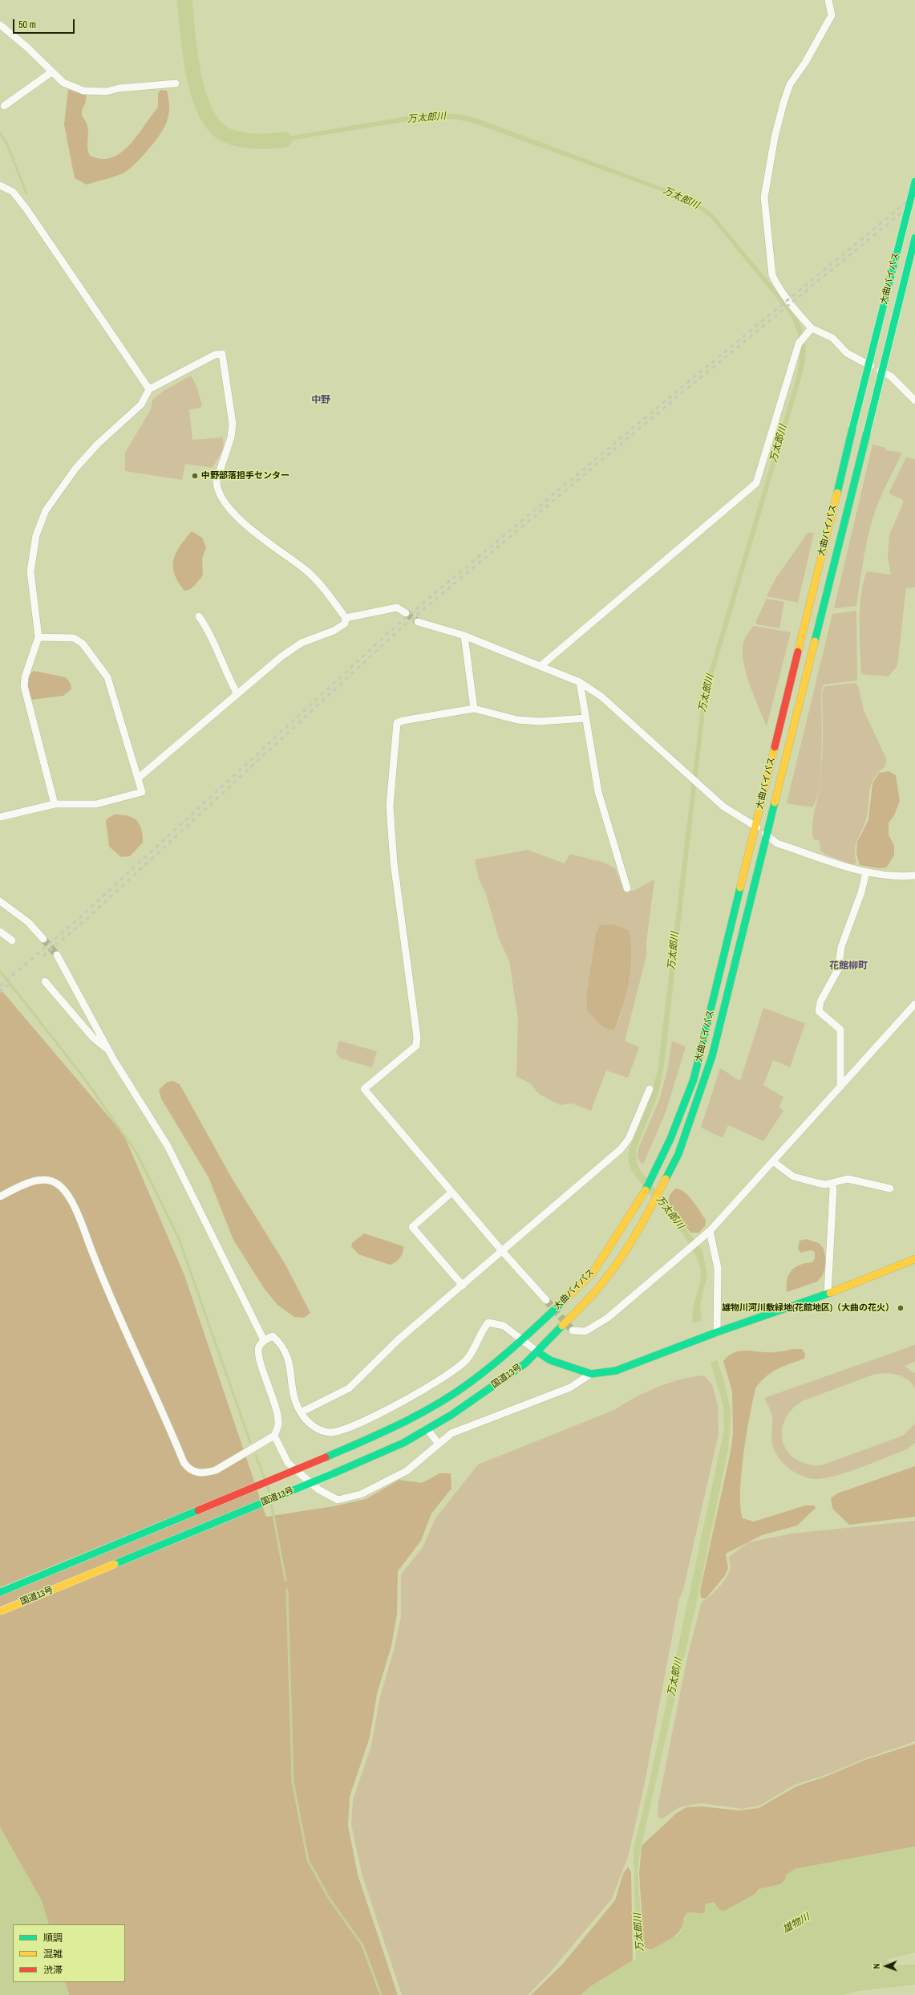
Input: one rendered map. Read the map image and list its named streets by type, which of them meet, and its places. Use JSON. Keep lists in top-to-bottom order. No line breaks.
{"streets":{"main road":["大曲バイパス","国道13号"]},"crossings":[["大曲バイパス","国道13号"]],"districts":["中野","花館柳町"],"water":["万太郎川","雄物川"],"places":["中野部落担手センター","雄物川河川敷緑地(花館地区)（大曲の花火）"],"legend":["順調","混雑","渋滞"],"scale_bar":"50 m","north":"left"}
